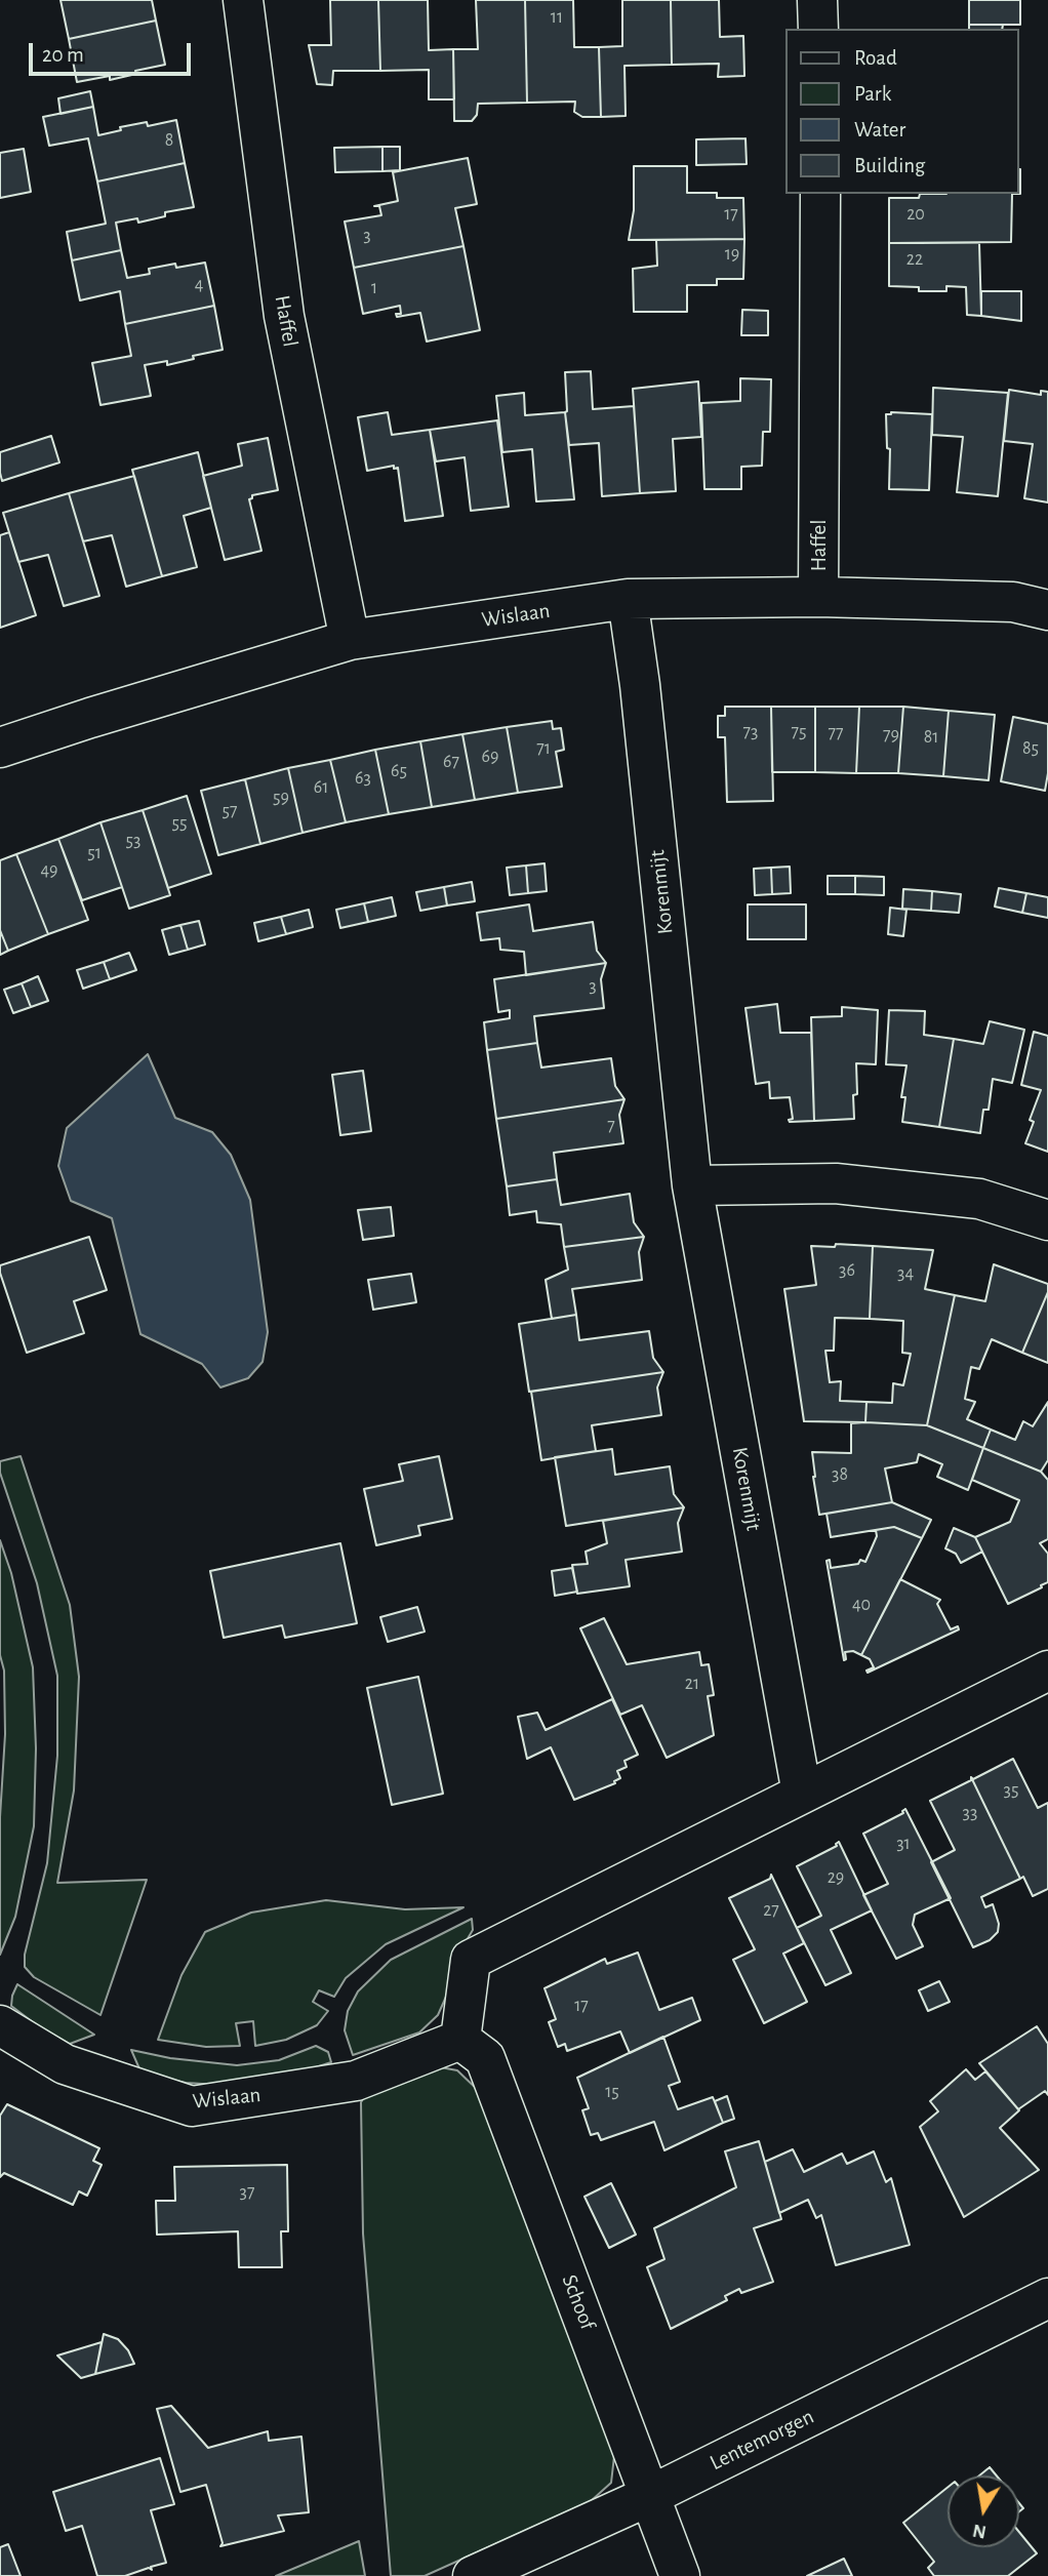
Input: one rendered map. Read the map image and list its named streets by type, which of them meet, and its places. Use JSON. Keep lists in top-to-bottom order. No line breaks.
{"streets":{"street":["Haffel","Wislaan","Korenmijt","Schoof","Lentemorgen"]},"crossings":[["Haffel","Wislaan"],["Wislaan","Korenmijt"],["Wislaan","Schoof"],["Schoof","Lentemorgen"]],"house_numbers":["11","8","17","20","3","19","22","4","1","73","75","77","79","81","71","85","69","67","65","63","61","59","57","55","53","51","49","3","7","36","34","38","40","21","35","33","31","29","27","17","15","37"],"legend":["Road","Park","Water","Building"],"scale_bar":"20 m","north":"bottom"}
